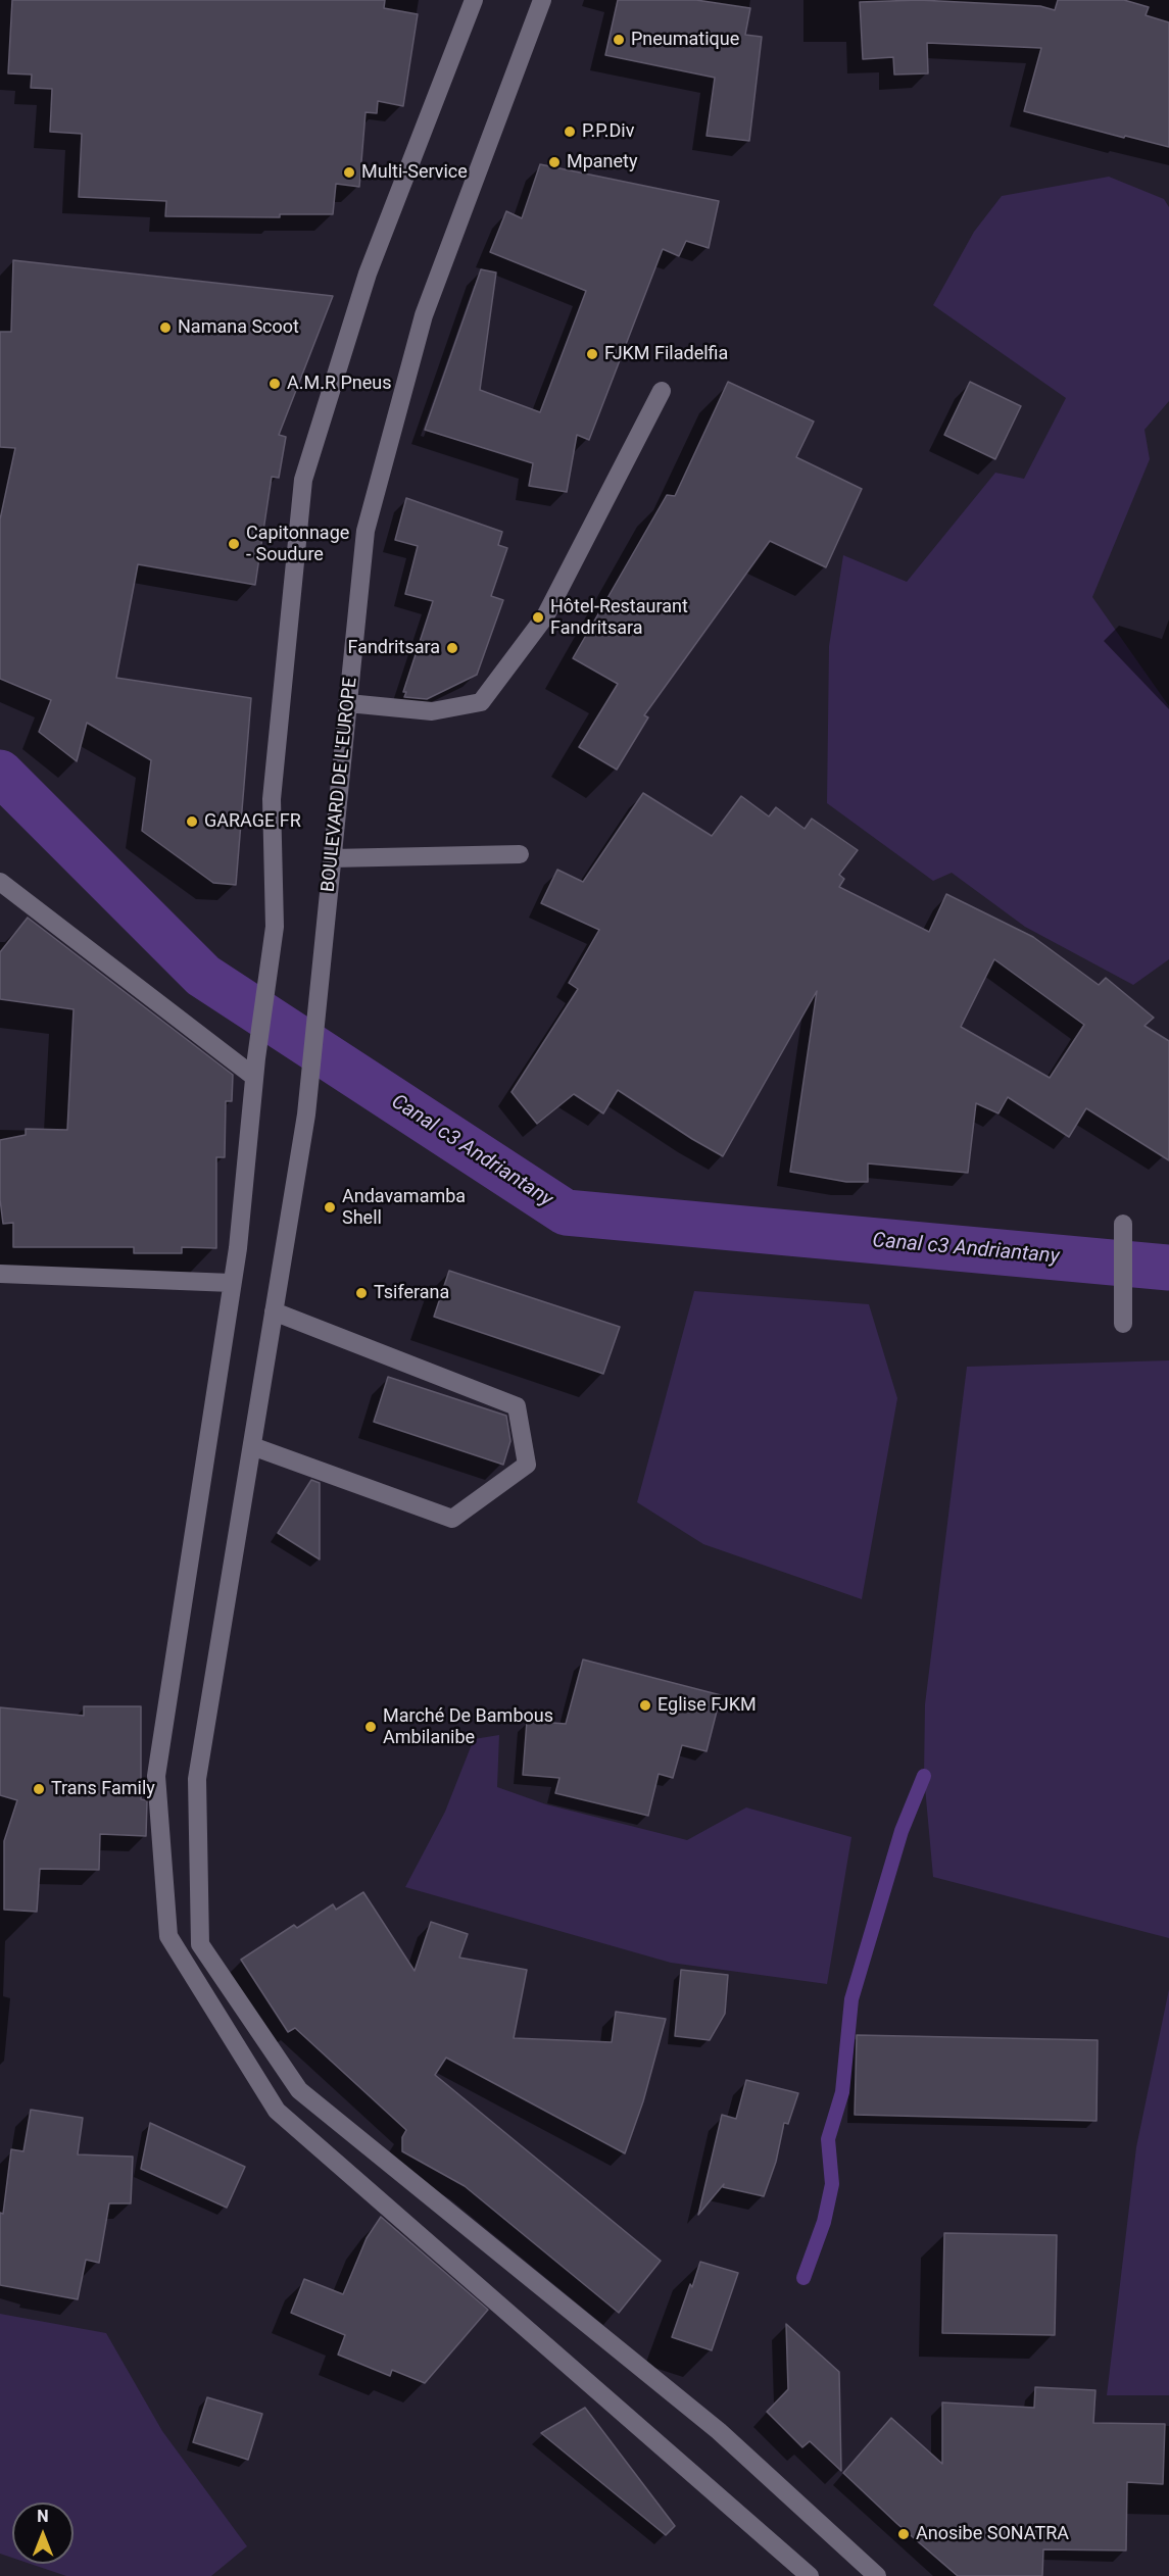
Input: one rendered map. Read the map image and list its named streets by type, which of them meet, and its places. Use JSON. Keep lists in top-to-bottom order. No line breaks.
{"streets":{"street":["BOULEVARD DE L'EUROPE"]},"water":["Canal c3 Andriantany"],"places":["Pneumatique","P.P.Div","Mpanety","Multi-Service","Namana Scoot","FJKM Filadelfia","A.M.R Pneus","Capitonnage - Soudure","Hôtel-Restaurant Fandritsara","Fandritsara","GARAGE FR","Andavamamba Shell","Tsiferana","Eglise FJKM","Marché De Bambous Ambilanibe","Trans Family","Anosibe SONATRA"],"north":"top"}
